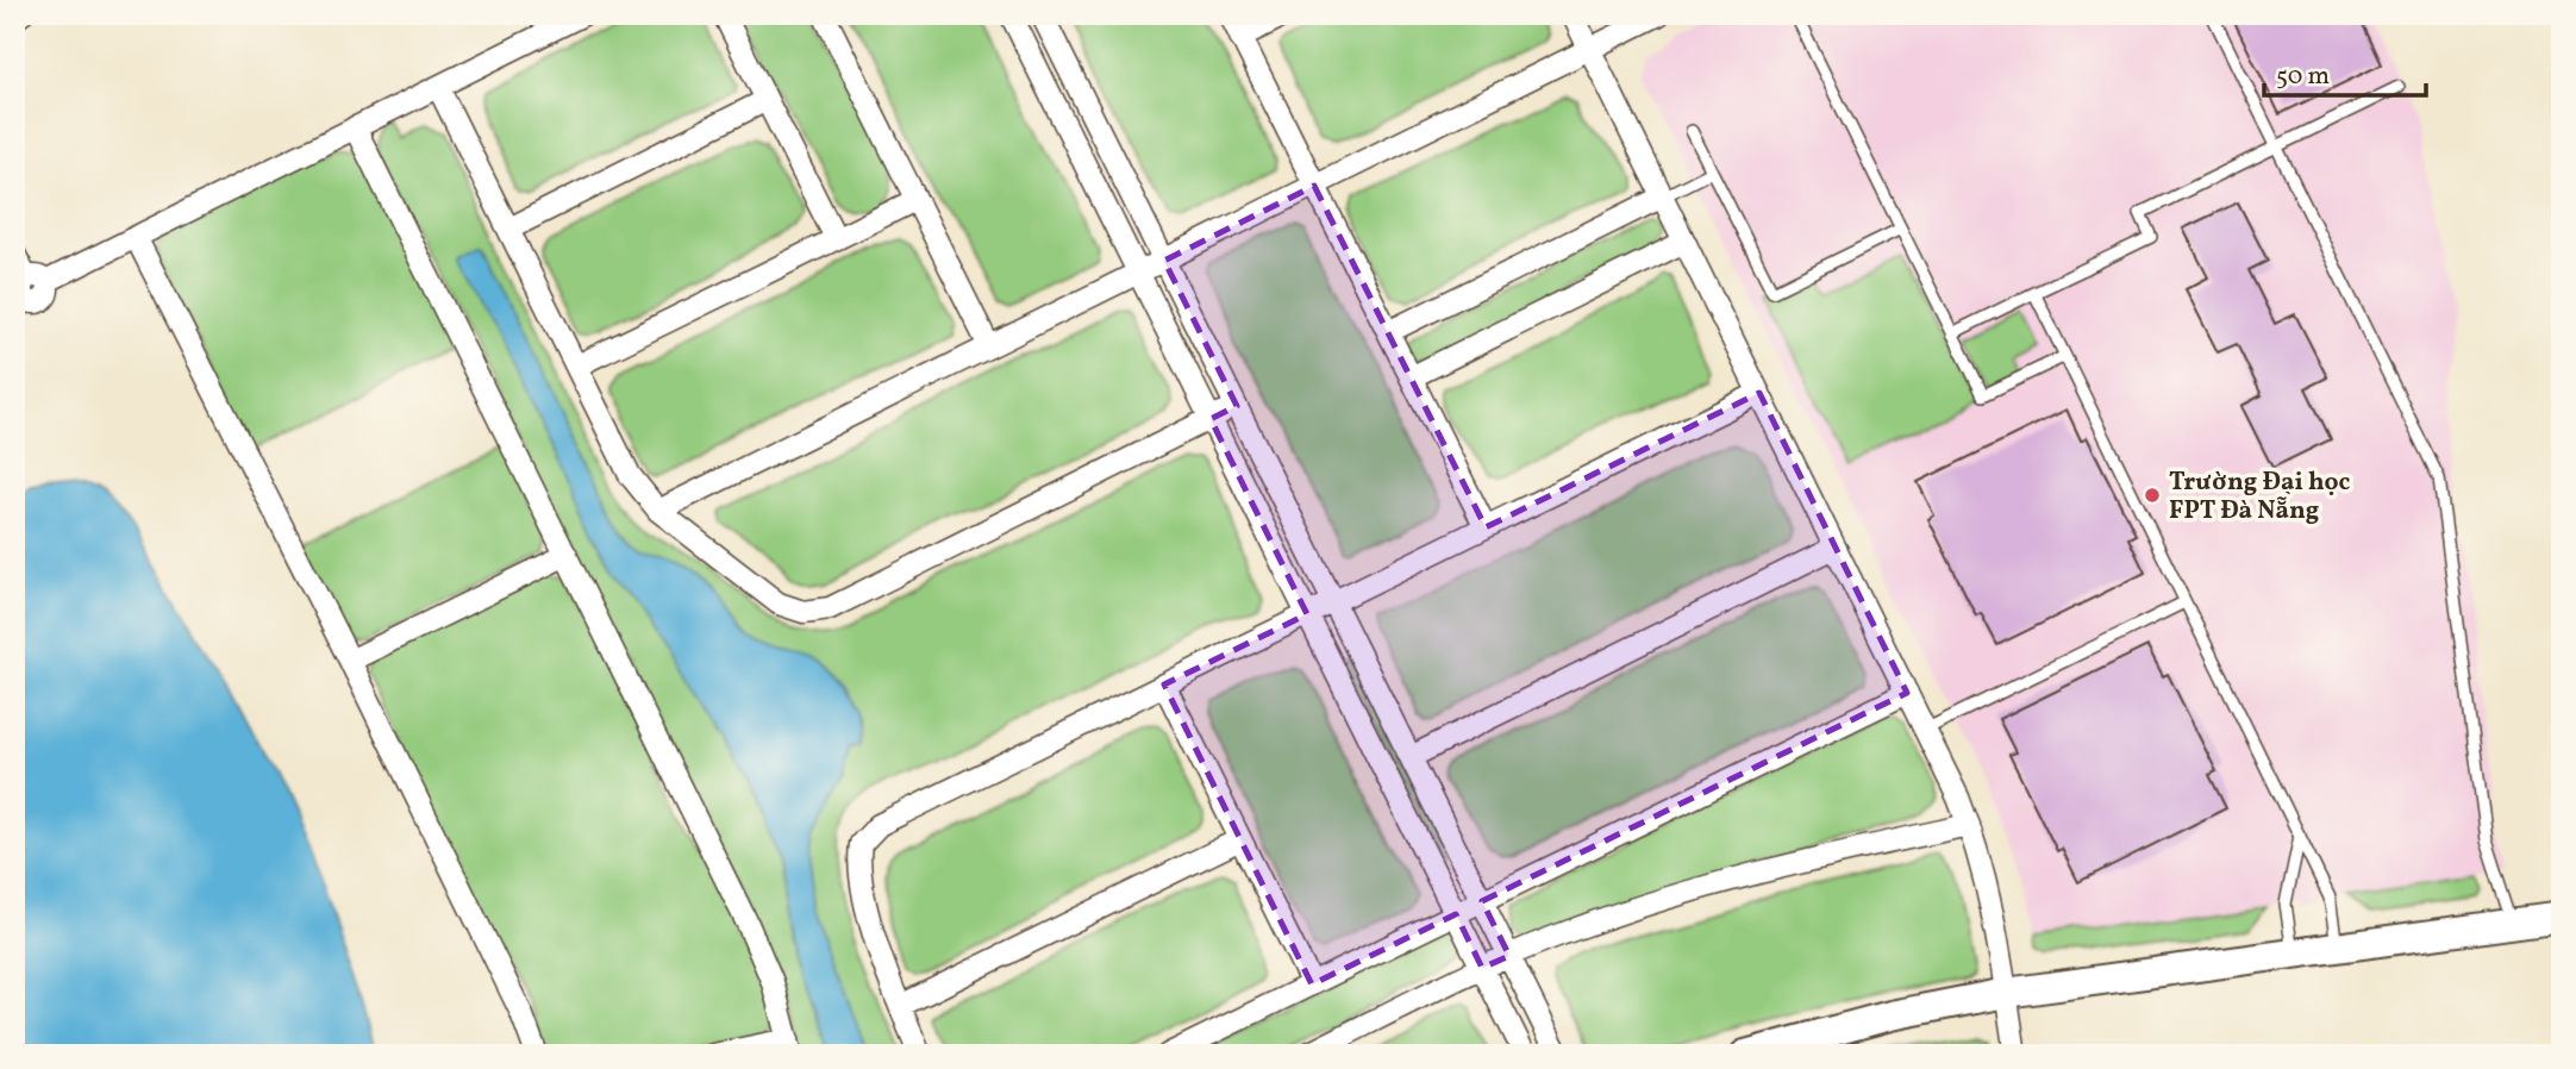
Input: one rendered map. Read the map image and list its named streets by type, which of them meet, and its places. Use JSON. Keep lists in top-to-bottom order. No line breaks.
{"places":["Trường Đại học FPT Đà Nẵng"],"scale_bar":"50 m"}
